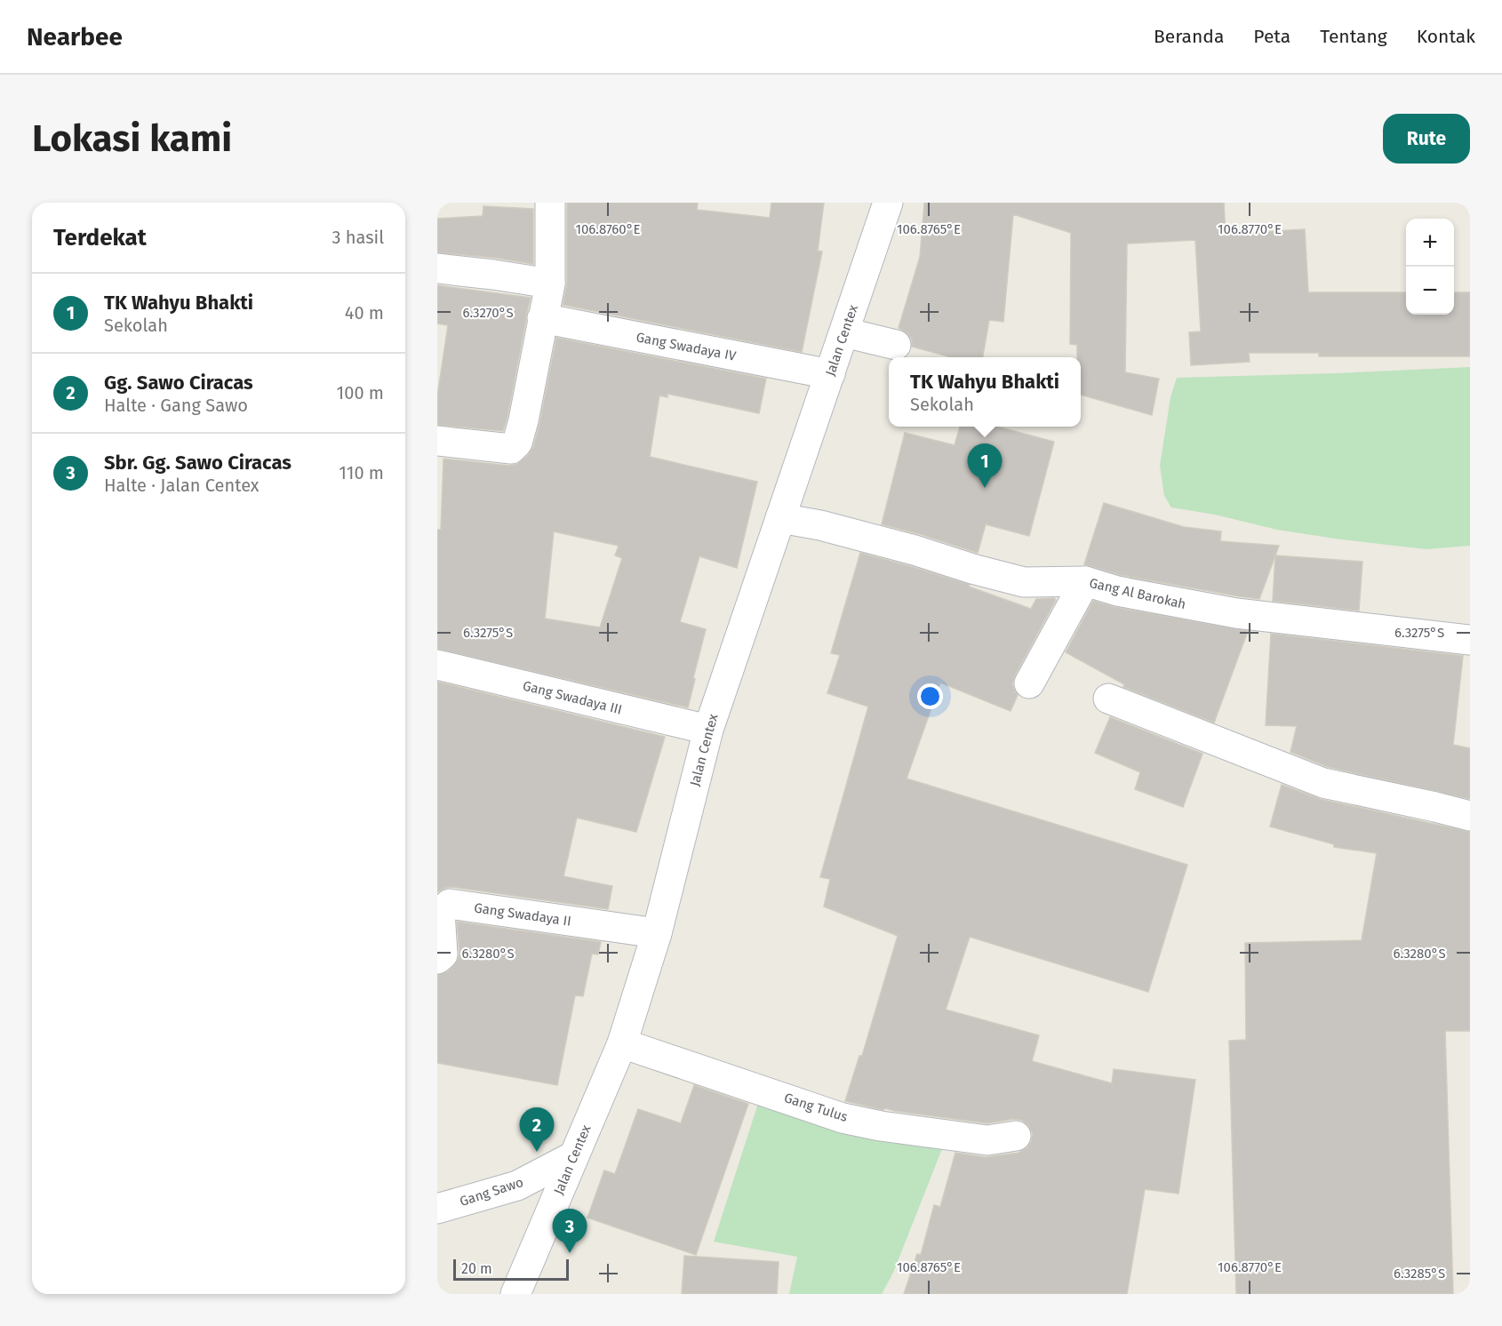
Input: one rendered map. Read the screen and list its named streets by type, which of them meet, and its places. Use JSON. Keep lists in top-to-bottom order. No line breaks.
{"streets":{"street":["Jalan Centex","Gang Swadaya IV","Gang Al Barokah","Gang Swadaya III","Gang Swadaya II","Gang Tulus","Gang Sawo"]},"crossings":[["Jalan Centex","Gang Swadaya IV"],["Jalan Centex","Gang Al Barokah"],["Jalan Centex","Gang Swadaya III"],["Jalan Centex","Gang Swadaya II"],["Jalan Centex","Gang Tulus"],["Jalan Centex","Gang Sawo"]],"scale_bar":"20 m","page":{"header":"Nearbee","nav":["Beranda","Peta","Tentang","Kontak"],"buttons":"Rute","title":"Lokasi kami","heading":["Terdekat","3 hasil"],"map_buttons":["+","−"],"list":[{"mark":"1","name":"TK Wahyu Bhakti","note":"Sekolah","value":"40 m"},{"mark":"2","name":"Gg. Sawo Ciracas","note":"Halte · Gang Sawo","value":"100 m"},{"mark":"3","name":"Sbr. Gg. Sawo Ciracas","note":"Halte · Jalan Centex","value":"110 m"}],"popup":["TK Wahyu Bhakti","Sekolah"],"pins":["1","2","3"],"scale":"20 m"},"coordinates":["106.8760°E","106.8765°E","106.8770°E","6.3270°S","6.3275°S","6.3280°S","6.3285°S"]}
